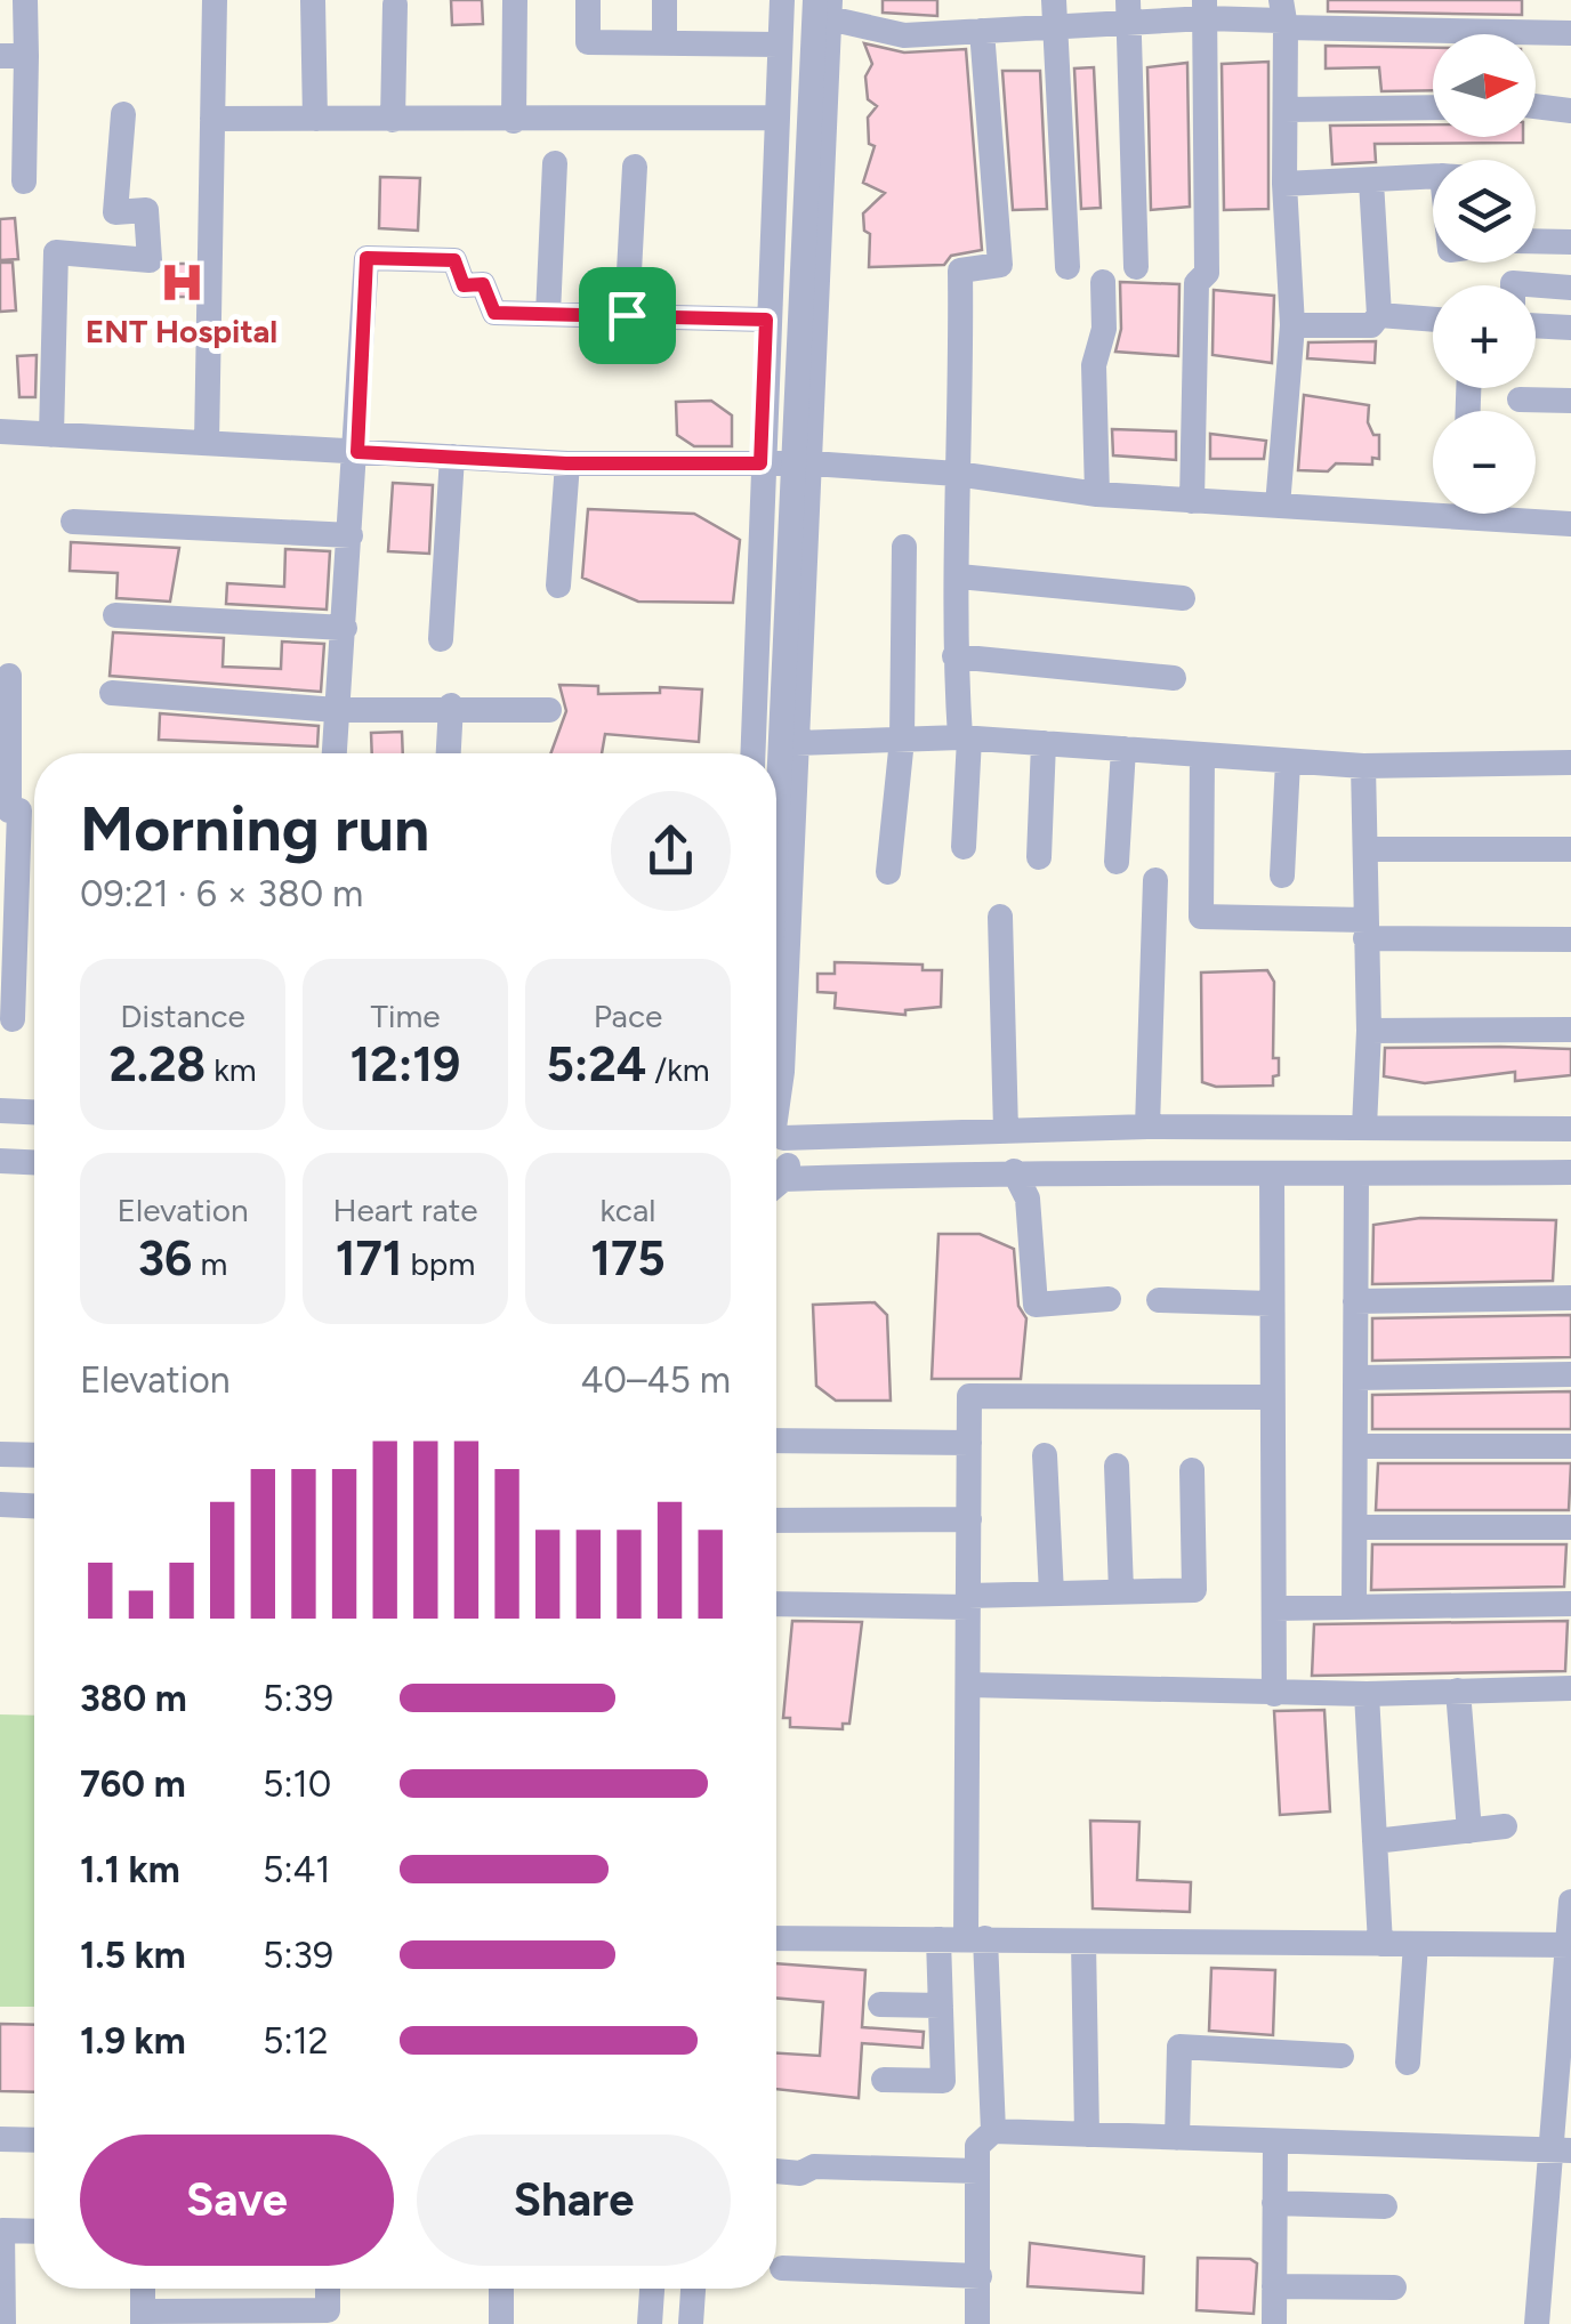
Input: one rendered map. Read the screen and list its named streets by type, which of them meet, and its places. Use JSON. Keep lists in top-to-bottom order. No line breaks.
{"places":{"hospital":["ENT Hospital"]},"north":"right","page":{"map_buttons":["+","−"],"heading":["Morning run","09:21 · 6 × 380 m"],"stats":[["Distance","2.28 km"],["Time","12:19"],["Pace","5:24 /km"],["Elevation","36 m"],["Heart rate","171 bpm"],["kcal","175"]],"chart":["Elevation","40–45 m"],"list":[{"name":"380 m","note":"5:39"},{"name":"760 m","note":"5:10"},{"name":"1.1 km","note":"5:41"},{"name":"1.5 km","note":"5:39"},{"name":"1.9 km","note":"5:12"}],"buttons":["Save","Share"]}}
